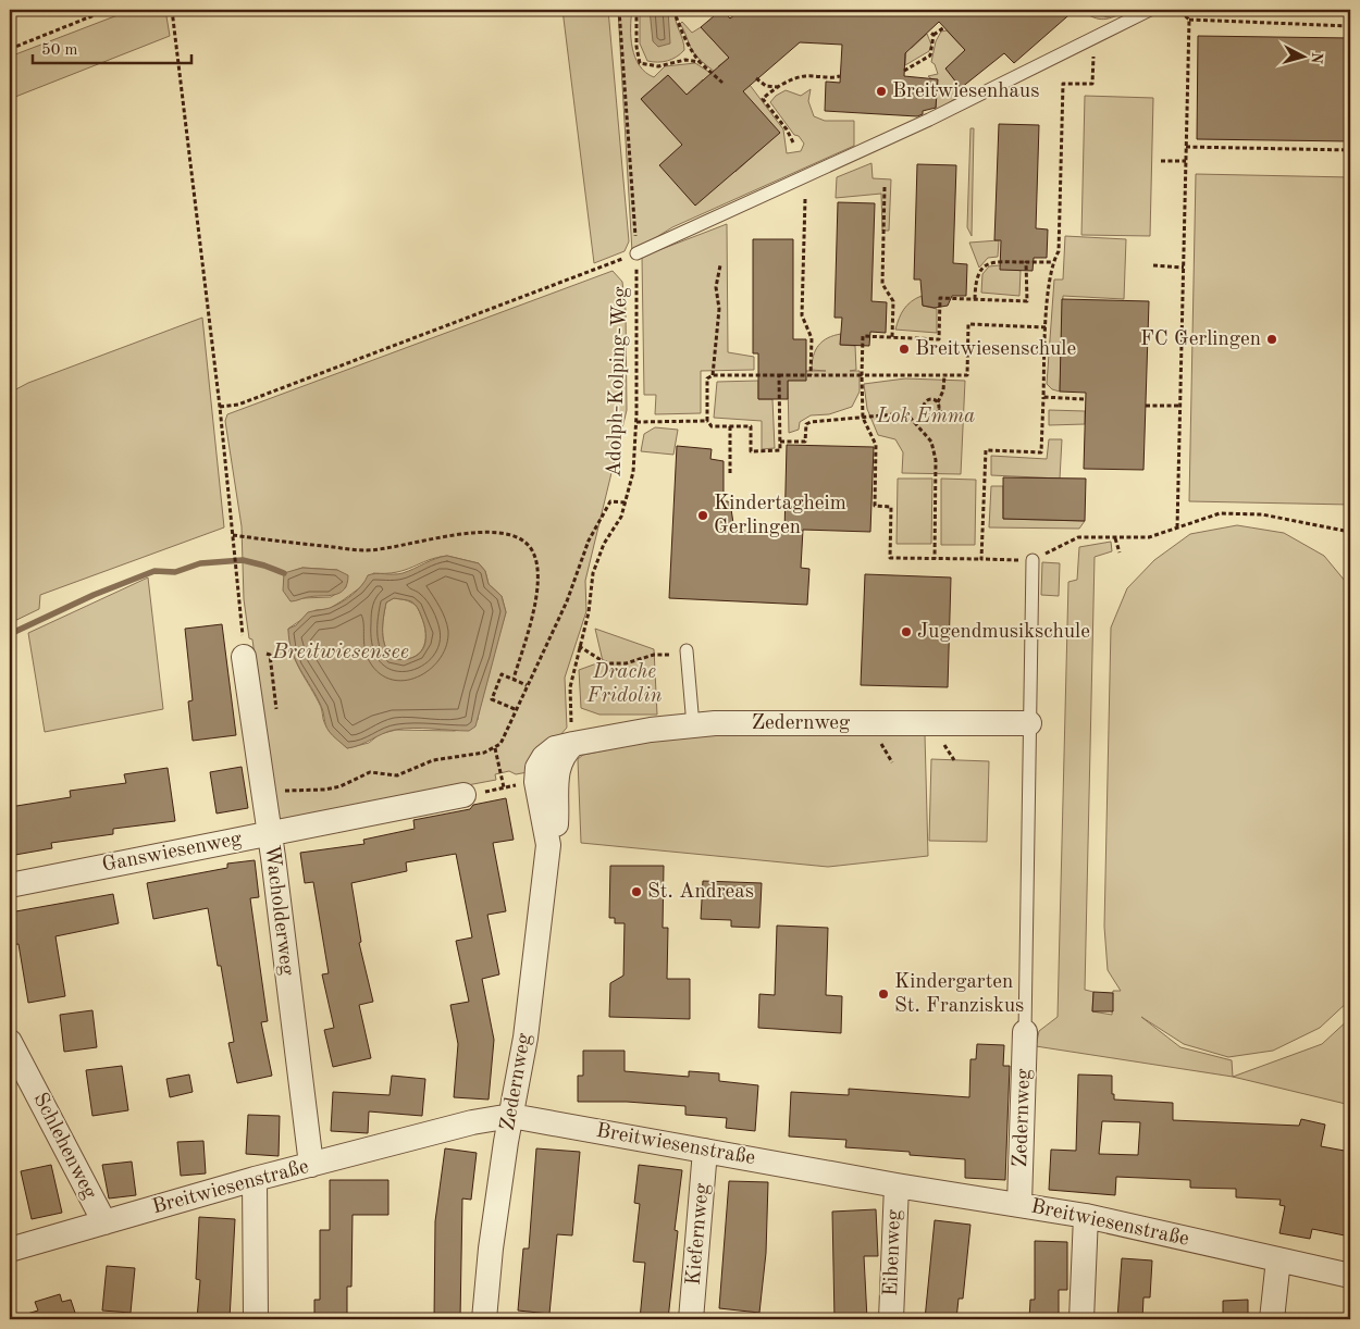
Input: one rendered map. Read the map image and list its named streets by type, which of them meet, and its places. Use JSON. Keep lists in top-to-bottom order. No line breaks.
{"streets":{"street":["Zedernweg","Ganswiesenweg","Wacholderweg","Breitwiesenstraße","Schlehenweg","Kiefernweg","Eibenweg"],"path":["Adolph-Kolping-Weg"]},"crossings":[["Adolph-Kolping-Weg","Zedernweg"],["Zedernweg","Breitwiesenstraße"],["Ganswiesenweg","Wacholderweg"],["Wacholderweg","Breitwiesenstraße"],["Breitwiesenstraße","Schlehenweg"],["Breitwiesenstraße","Kiefernweg"],["Breitwiesenstraße","Eibenweg"]],"water":["Breitwiesensee"],"parks":["Lok Emma","Drache Fridolin"],"places":["Breitwiesenhaus","FC Gerlingen","Breitwiesenschule","Kindertagheim Gerlingen","Jugendmusikschule","St. Andreas","Kindergarten St. Franziskus"],"scale_bar":"50 m","north":"right"}
